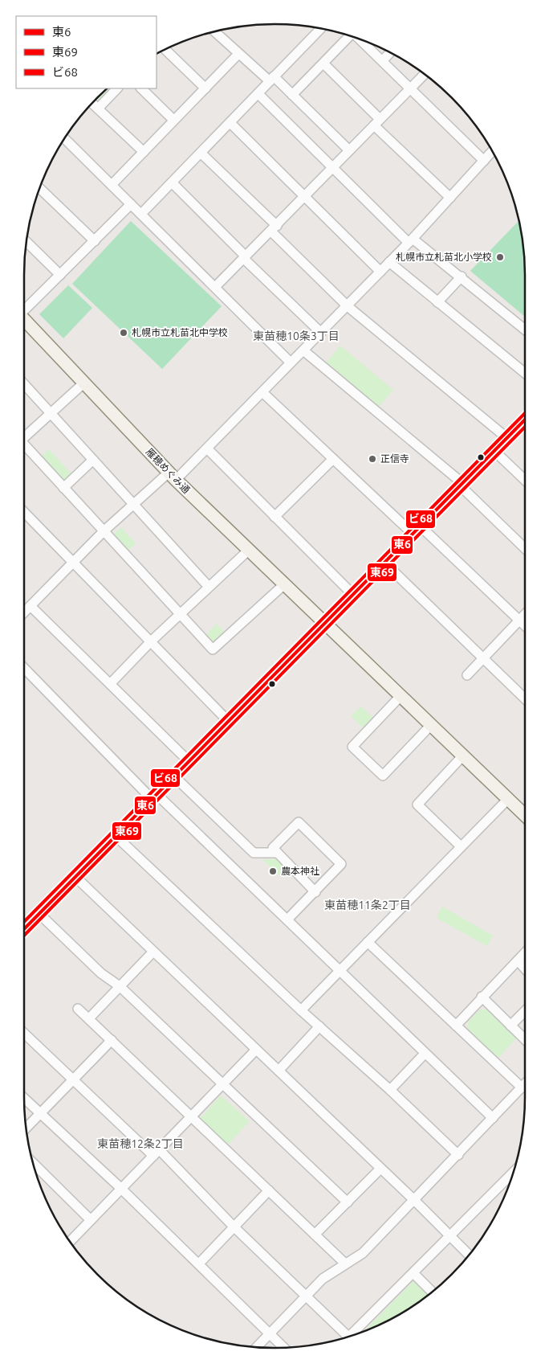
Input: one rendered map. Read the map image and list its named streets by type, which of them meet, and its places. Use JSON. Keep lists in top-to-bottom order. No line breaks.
{"streets":{"street":["雁穂めぐみ通"]},"districts":["東苗穂10条3丁目","東苗穂11条2丁目","東苗穂12条2丁目"],"places":["札幌市立札苗北小学校","札幌市立札苗北中学校","正信寺","農本神社"],"lines":["transit line ビ68","transit line 東6","transit line 東69"],"legend":["東6","東69","ビ68"]}
